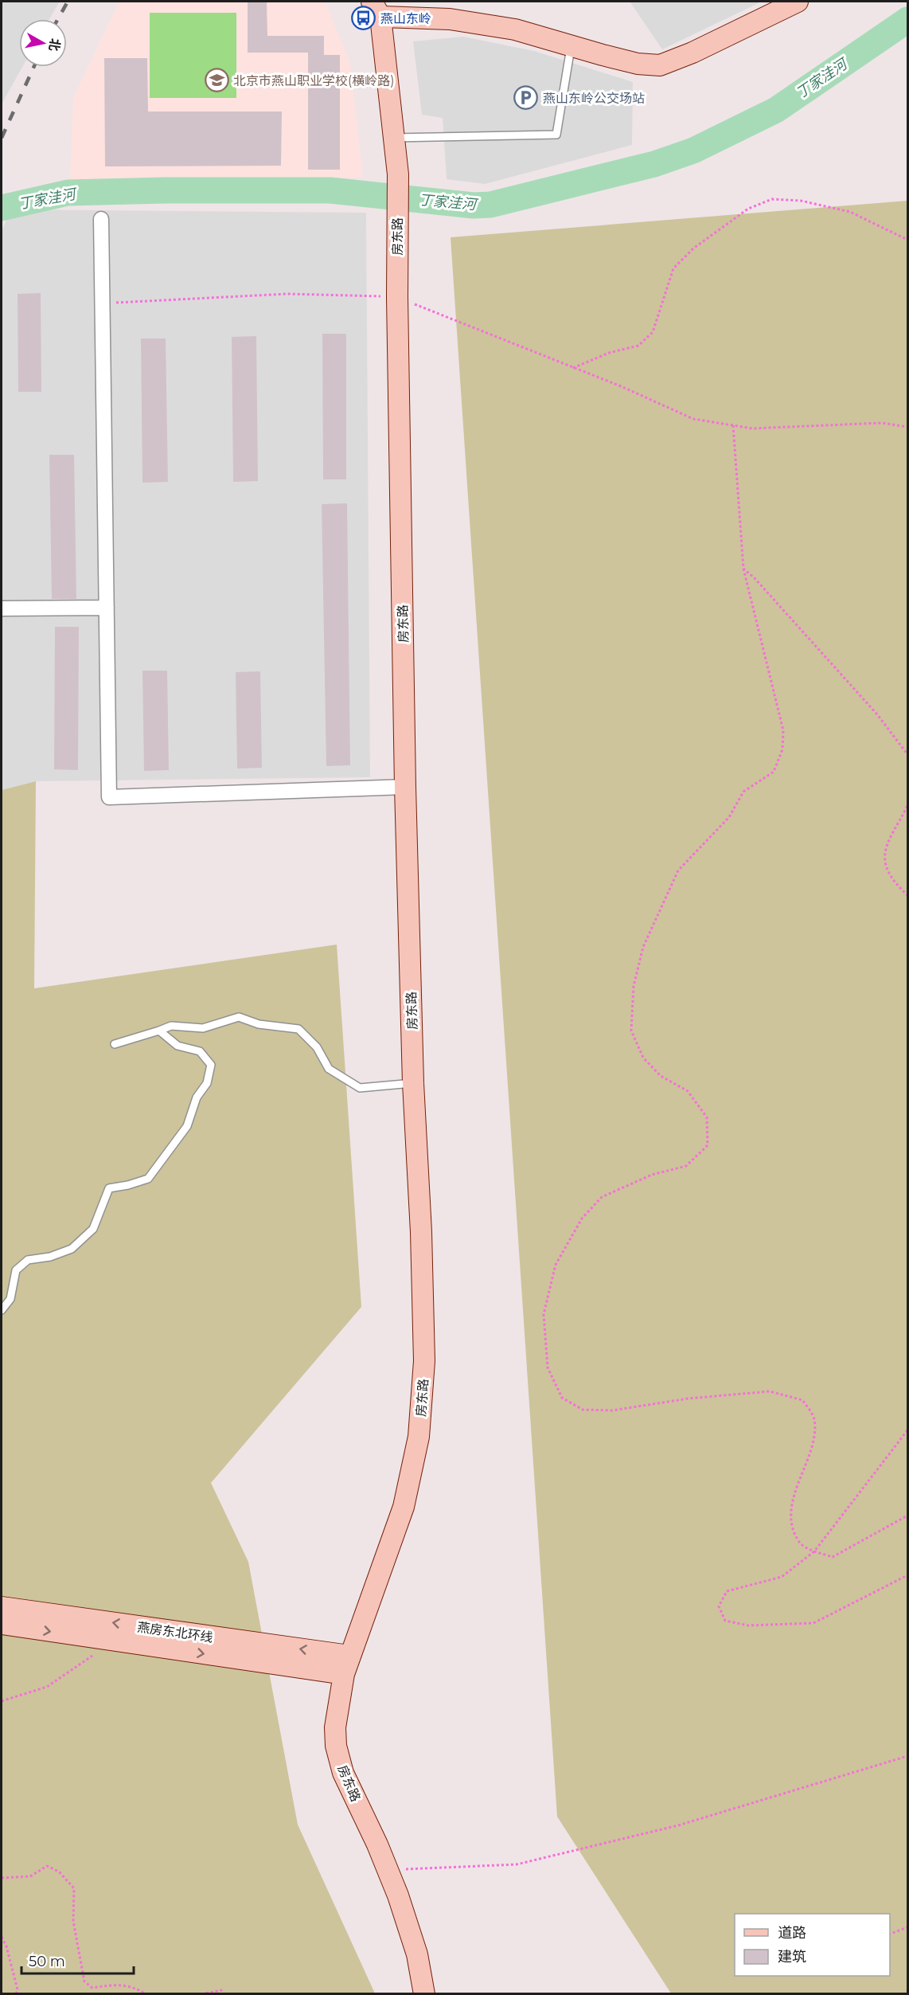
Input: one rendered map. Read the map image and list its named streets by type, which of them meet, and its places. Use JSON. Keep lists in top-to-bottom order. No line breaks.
{"streets":{"main road":["房东路","燕房东北环线"]},"crossings":[["房东路","燕房东北环线"]],"water":["丁家洼河"],"places":{"bus stop":["燕山东岭"],"school or university":["北京市燕山职业学校(横岭路)"],"parking":["燕山东岭公交场站"]},"legend":["道路","建筑"],"scale_bar":"50 m","north":"right"}
